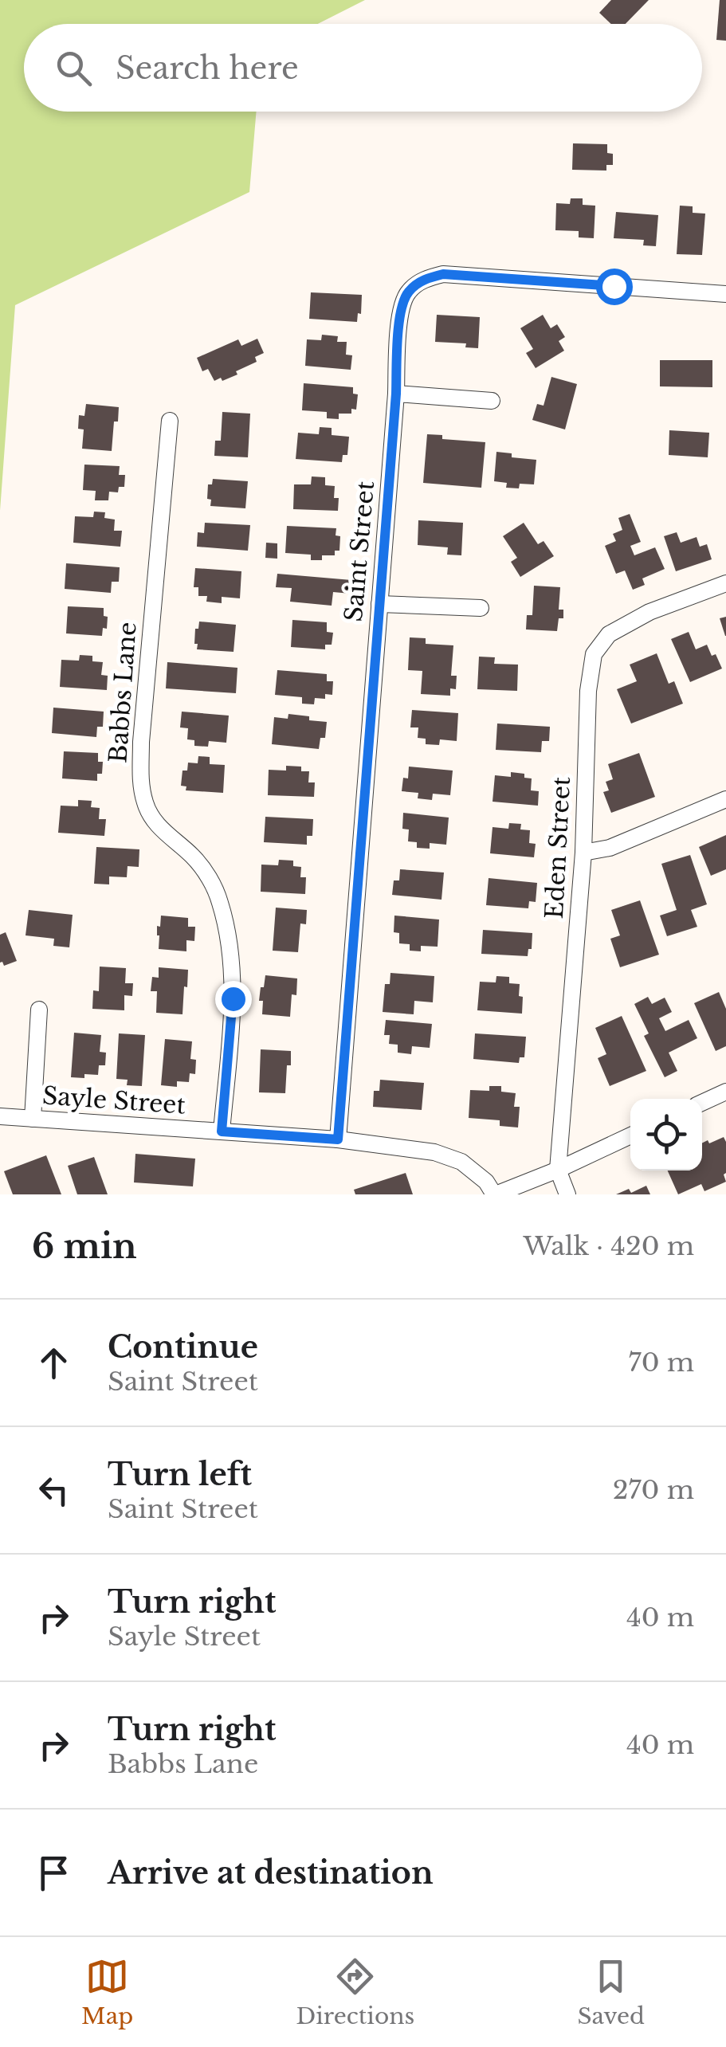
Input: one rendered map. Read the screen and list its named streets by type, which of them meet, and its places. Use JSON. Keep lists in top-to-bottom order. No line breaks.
{"streets":{"street":["Saint Street","Babbs Lane","Eden Street","Sayle Street"]},"crossings":[["Saint Street","Sayle Street"],["Babbs Lane","Sayle Street"]],"page":{"search":"Search here","heading":["6 min","Walk · 420 m"],"list":[["Continue","Saint Street","70 m"],["Turn left","Saint Street","270 m"],["Turn right","Sayle Street","40 m"],["Turn right","Babbs Lane","40 m"],"Arrive at destination"],"nav":["Map","Directions","Saved"]}}
